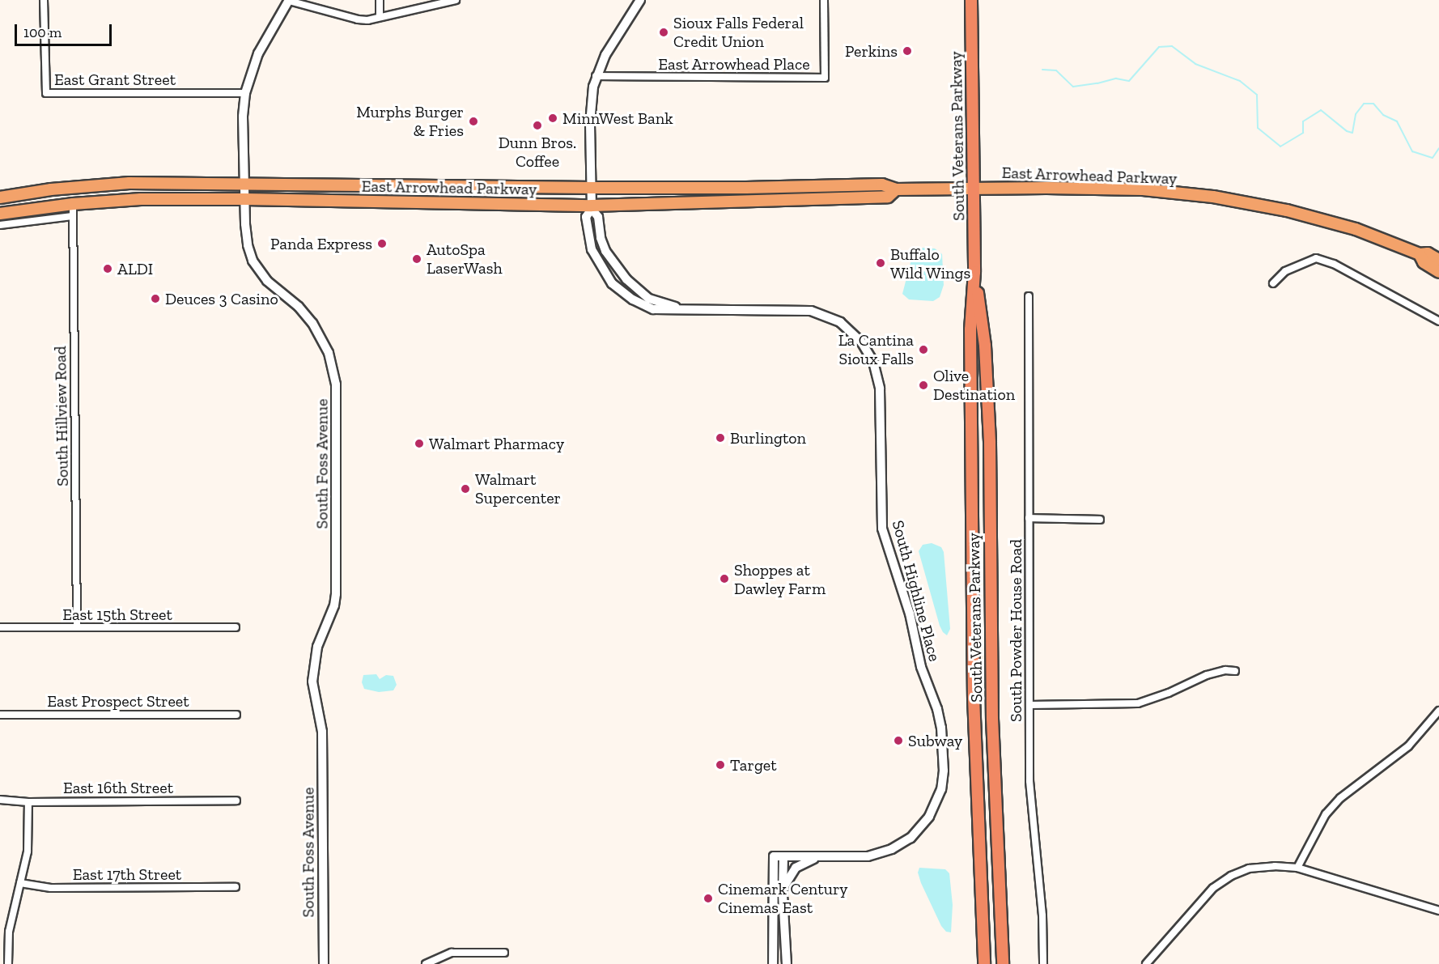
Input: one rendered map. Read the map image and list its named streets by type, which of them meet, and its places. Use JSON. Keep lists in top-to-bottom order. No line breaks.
{"streets":{"highway":["South Veterans Parkway"],"main road":["East Arrowhead Parkway"],"street":["East Arrowhead Place","East Grant Street","South Hillview Road","South Foss Avenue","South Highline Place","East 15th Street","South Powder House Road","East Prospect Street","East 16th Street","East 17th Street"]},"crossings":[["East Grant Street","South Foss Avenue"],["South Veterans Parkway","East Arrowhead Parkway"],["East Arrowhead Parkway","South Hillview Road"],["East Arrowhead Parkway","South Foss Avenue"],["East Arrowhead Parkway","South Highline Place"],["South Hillview Road","East 15th Street"]],"places":["Sioux Falls Federal Credit Union","Perkins","MinnWest Bank","Murphs Burger & Fries","Dunn Bros. Coffee","Panda Express","AutoSpa LaserWash","Buffalo Wild Wings","ALDI","Deuces 3 Casino","La Cantina Sioux Falls","Olive Destination","Burlington","Walmart Pharmacy","Walmart Supercenter","Shoppes at Dawley Farm","Subway","Target","Cinemark Century Cinemas East"],"scale_bar":"100 m"}
